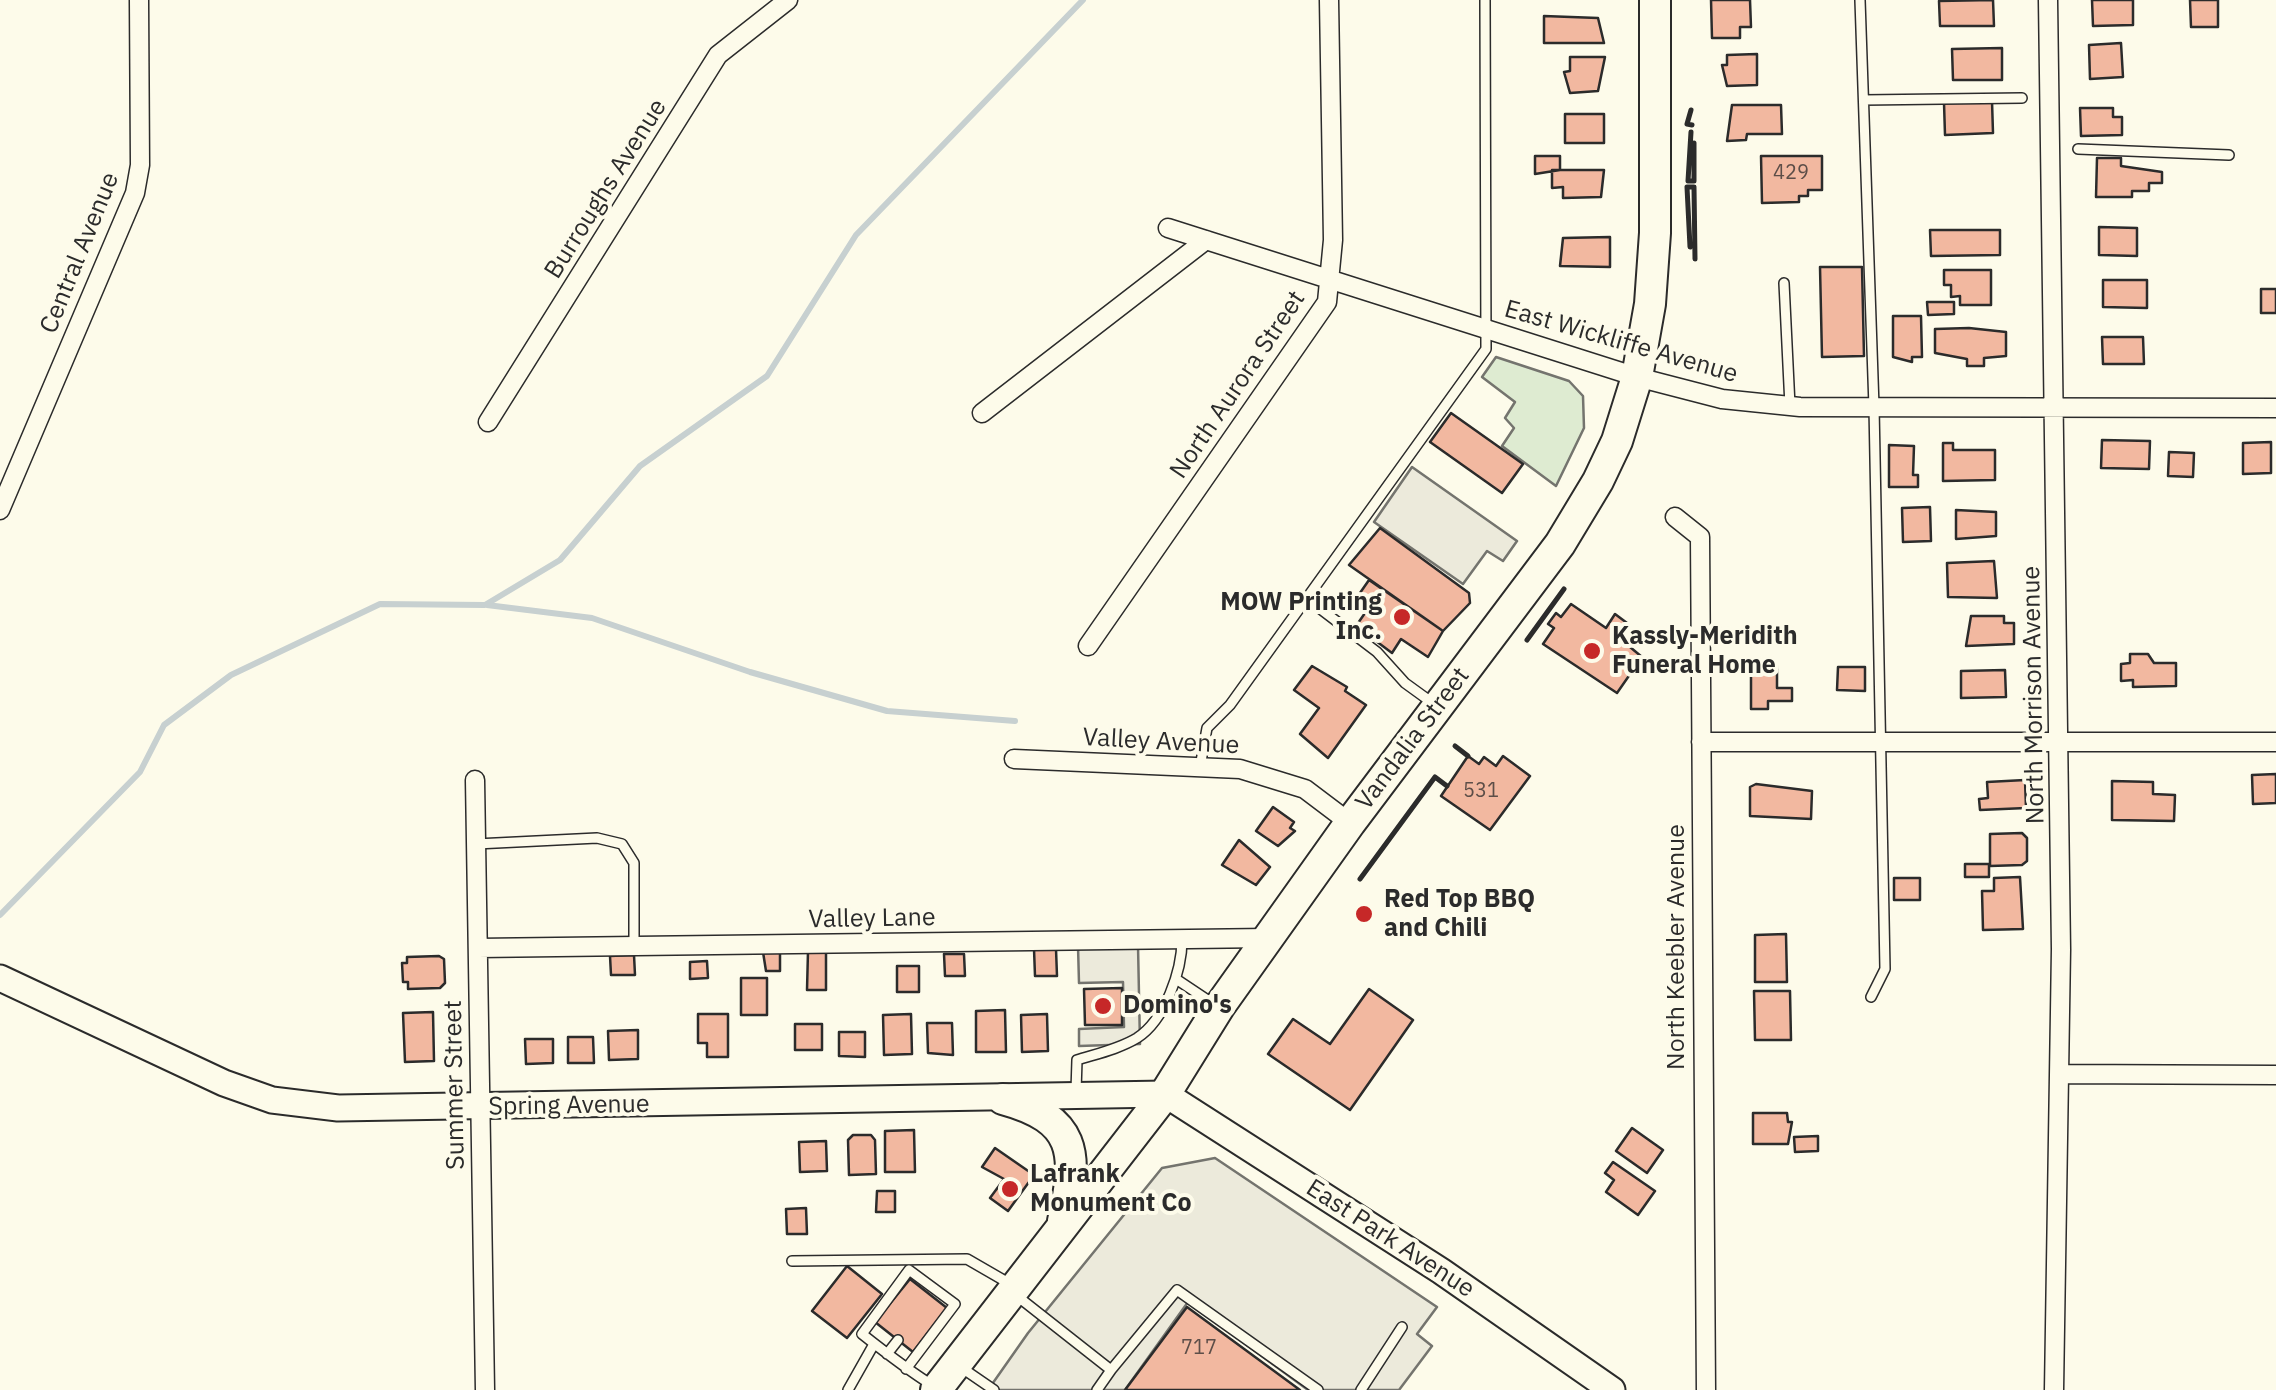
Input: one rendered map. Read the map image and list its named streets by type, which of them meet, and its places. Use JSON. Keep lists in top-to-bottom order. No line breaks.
{"streets":{"main road":["Vandalia Street"],"street":["Burroughs Avenue","Central Avenue","East Wickliffe Avenue","North Aurora Street","North Morrison Avenue","Valley Avenue","Valley Lane","North Keebler Avenue","Summer Street","Spring Avenue","East Park Avenue"]},"crossings":[["East Wickliffe Avenue","North Aurora Street"],["East Wickliffe Avenue","North Morrison Avenue"],["East Wickliffe Avenue","Vandalia Street"],["Vandalia Street","Valley Avenue"],["Vandalia Street","Valley Lane"],["Vandalia Street","Spring Avenue"],["Vandalia Street","East Park Avenue"],["Valley Lane","Summer Street"],["Summer Street","Spring Avenue"],["Spring Avenue","East Park Avenue"]],"places":["MOW Printing Inc.","Kassly-Meridith Funeral Home","Red Top BBQ and Chili","Domino's","Lafrank Monument Co"],"house_numbers":["429","531","717"]}
